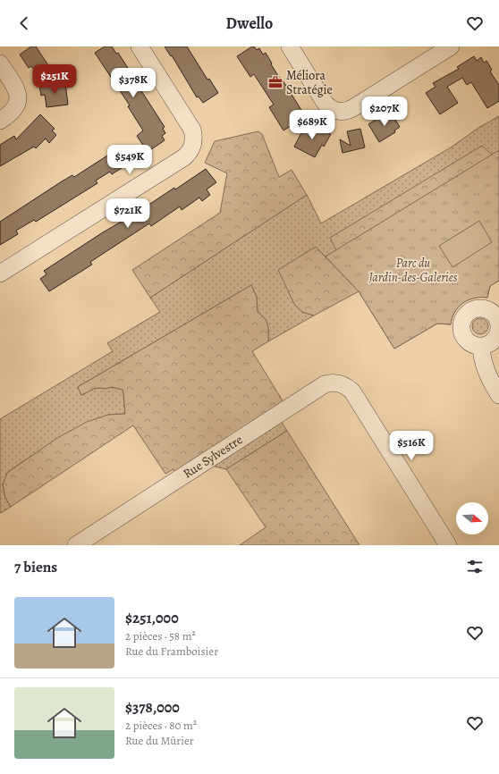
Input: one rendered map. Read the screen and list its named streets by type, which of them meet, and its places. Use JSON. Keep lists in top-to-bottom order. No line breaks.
{"streets":{"street":["Rue Sylvestre"]},"parks":["Parc du Jardin-des-Galeries"],"places":{"office":["Méliora Stratégie"]},"north":"right","page":{"header":"Dwello","price":["$251K","$378K","$207K","$689K","$549K","$721K","$516K"],"heading":"7 biens","list":[{"name":"$251,000","note":"2 pièces · 58 m² · Rue du Framboisier"},{"name":"$378,000","note":"2 pièces · 80 m² · Rue du Mûrier"}]}}
